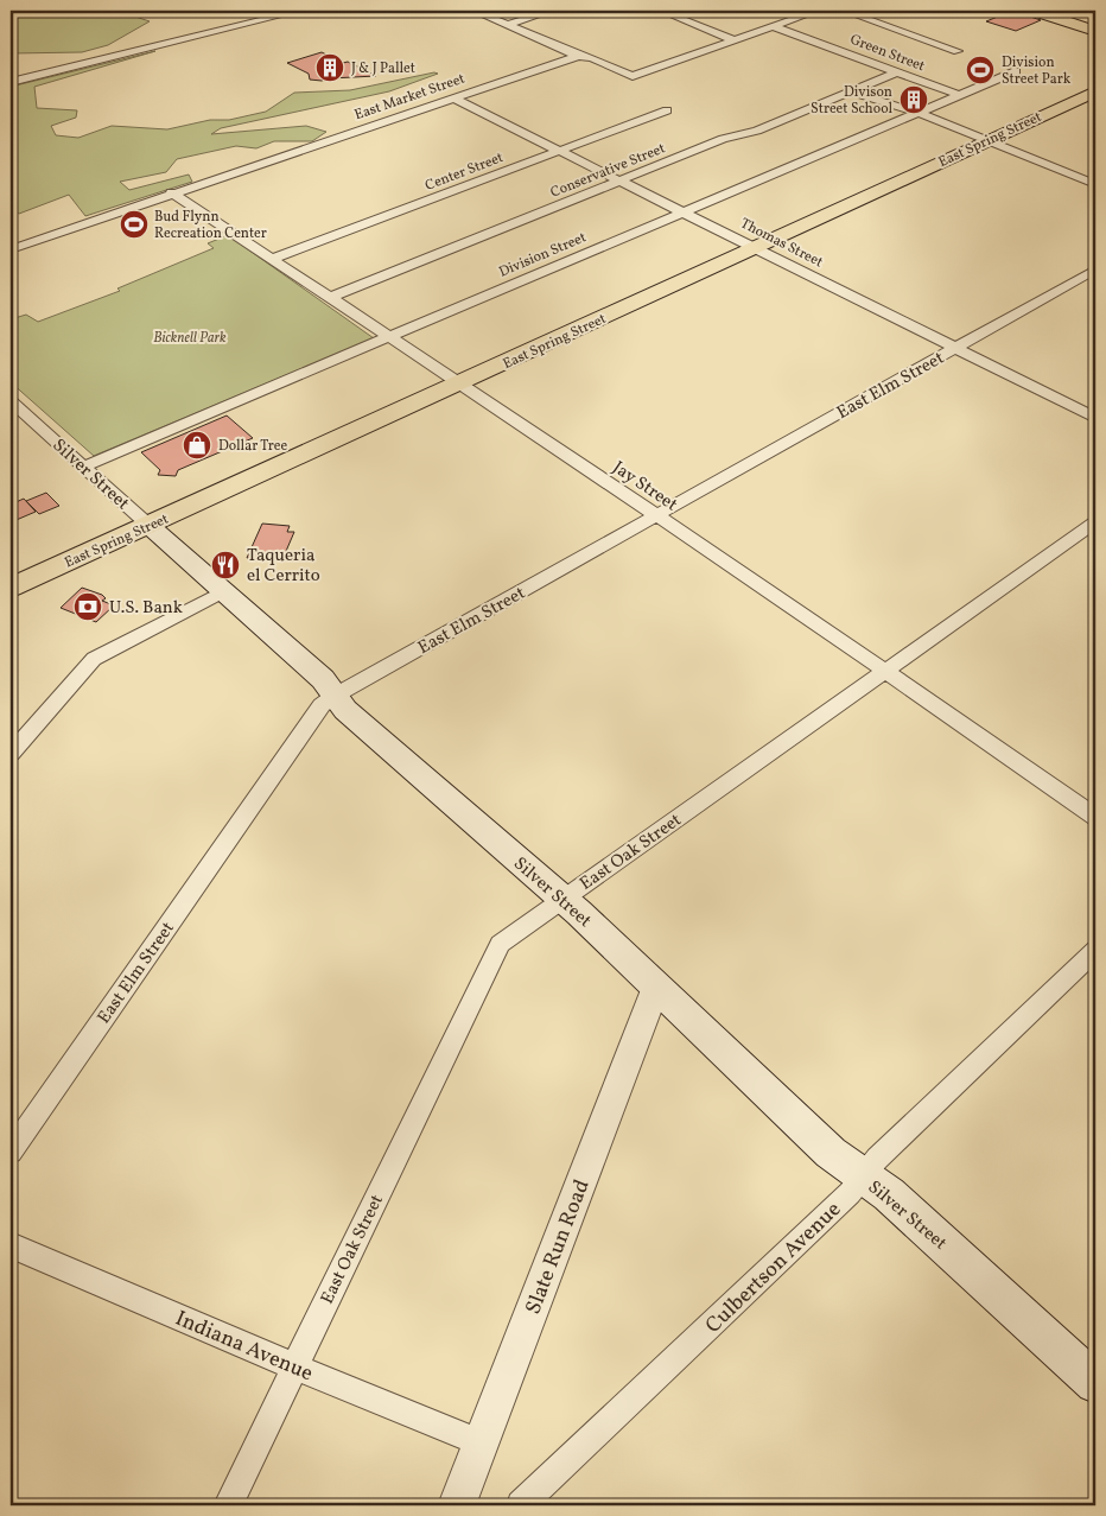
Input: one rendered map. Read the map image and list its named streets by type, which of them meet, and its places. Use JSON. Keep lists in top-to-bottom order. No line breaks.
{"streets":{"main road":["East Spring Street","Silver Street"],"street":["Green Street","East Market Street","Conservative Street","Center Street","Thomas Street","Division Street","East Elm Street","Jay Street","East Oak Street","Slate Run Road","Culbertson Avenue","Indiana Avenue"]},"crossings":[["Green Street","Conservative Street"],["Green Street","Division Street"],["East Market Street","Thomas Street"],["East Market Street","Jay Street"],["East Spring Street","Thomas Street"],["East Spring Street","Silver Street"],["East Spring Street","Jay Street"],["Conservative Street","Thomas Street"],["Conservative Street","Jay Street"],["Center Street","Thomas Street"],["Center Street","Jay Street"],["Thomas Street","Division Street"],["Thomas Street","East Elm Street"],["Division Street","Silver Street"],["Division Street","Jay Street"],["East Elm Street","Silver Street"],["East Elm Street","Jay Street"],["Silver Street","East Oak Street"],["Silver Street","Slate Run Road"],["Silver Street","Culbertson Avenue"],["Jay Street","East Oak Street"],["East Oak Street","Indiana Avenue"],["Slate Run Road","Indiana Avenue"]],"parks":["Bicknell Park"],"places":{"building":["J & J Pallet","Divison Street School"],"sports":["Division Street Park","Bud Flynn Recreation Center"],"shop":["Dollar Tree"],"restaurant":["Taqueria el Cerrito"],"bank":["U.S. Bank"]}}
